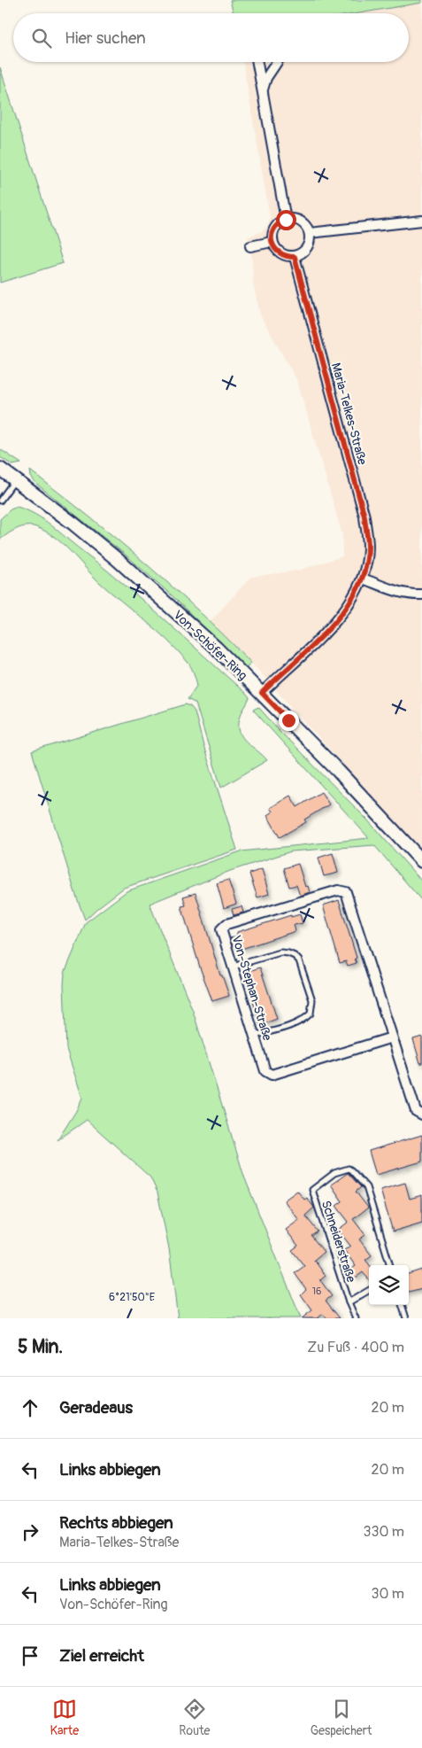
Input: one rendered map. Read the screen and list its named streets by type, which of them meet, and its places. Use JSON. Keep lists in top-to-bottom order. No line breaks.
{"streets":{"main road":["Von-Schöfer-Ring"],"street":["Maria-Telkes-Straße","Von-Stephan-Straße"],"lane":["Schneiderstraße"]},"crossings":[["Maria-Telkes-Straße","Von-Schöfer-Ring"]],"house_numbers":["16"],"page":{"search":"Hier suchen","heading":["5 Min.","Zu Fuß · 400 m"],"list":[["Geradeaus","20 m"],["Links abbiegen","20 m"],["Rechts abbiegen","Maria-Telkes-Straße","330 m"],["Links abbiegen","Von-Schöfer-Ring","30 m"],"Ziel erreicht"],"nav":["Karte","Route","Gespeichert"]},"coordinates":["6°21'50\"E"]}
